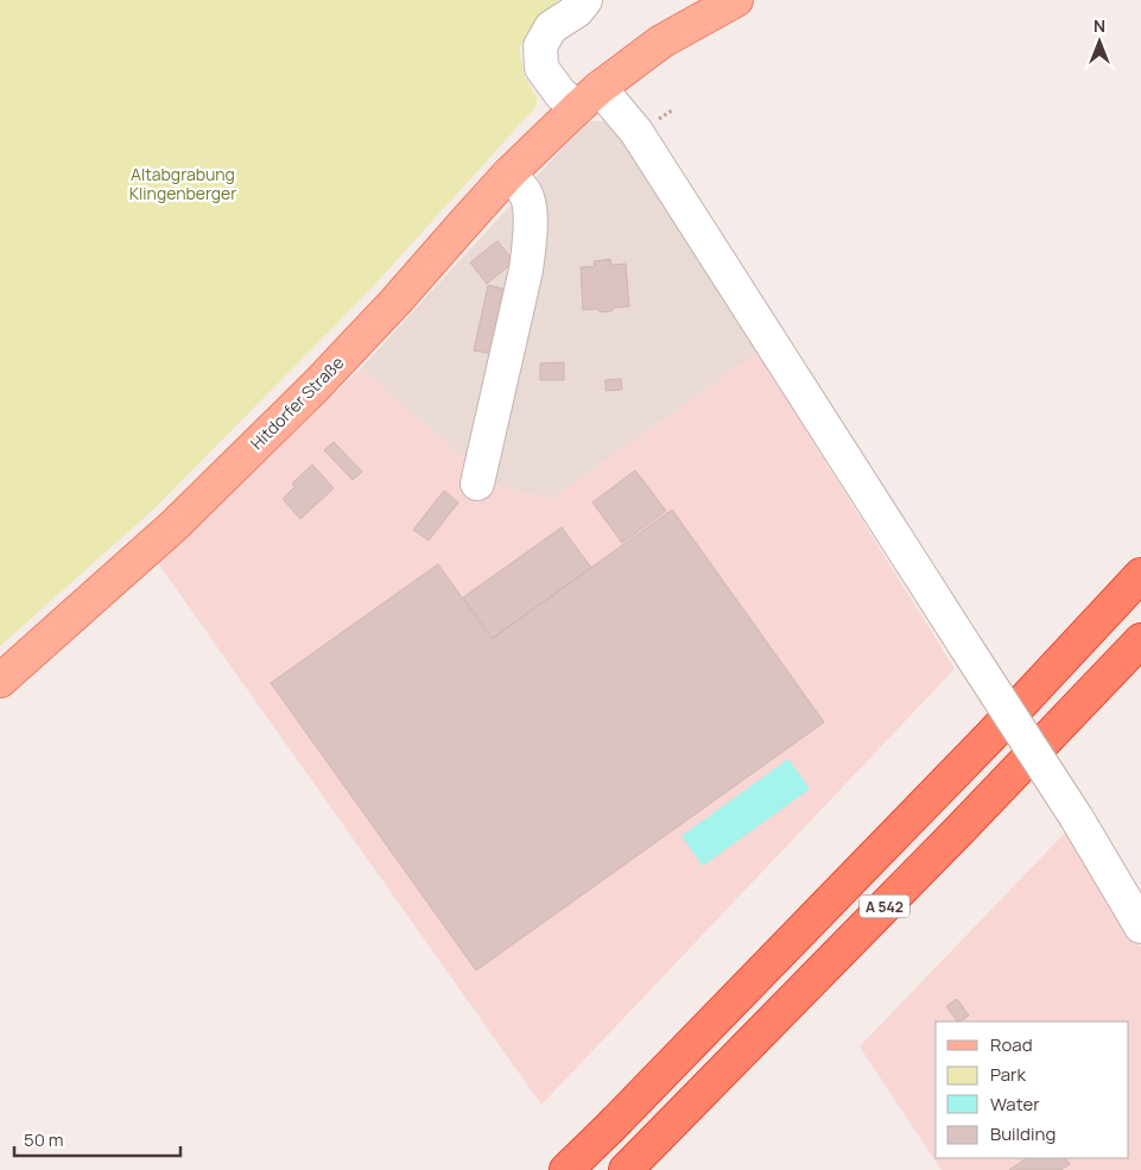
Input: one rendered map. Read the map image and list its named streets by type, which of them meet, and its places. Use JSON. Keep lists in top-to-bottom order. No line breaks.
{"streets":{"highway":["A 542"],"main road":["Hitdorfer Straße"]},"parks":["Altabgrabung Klingenberger"],"legend":["Road","Park","Water","Building"],"scale_bar":"50 m","north":"top"}
